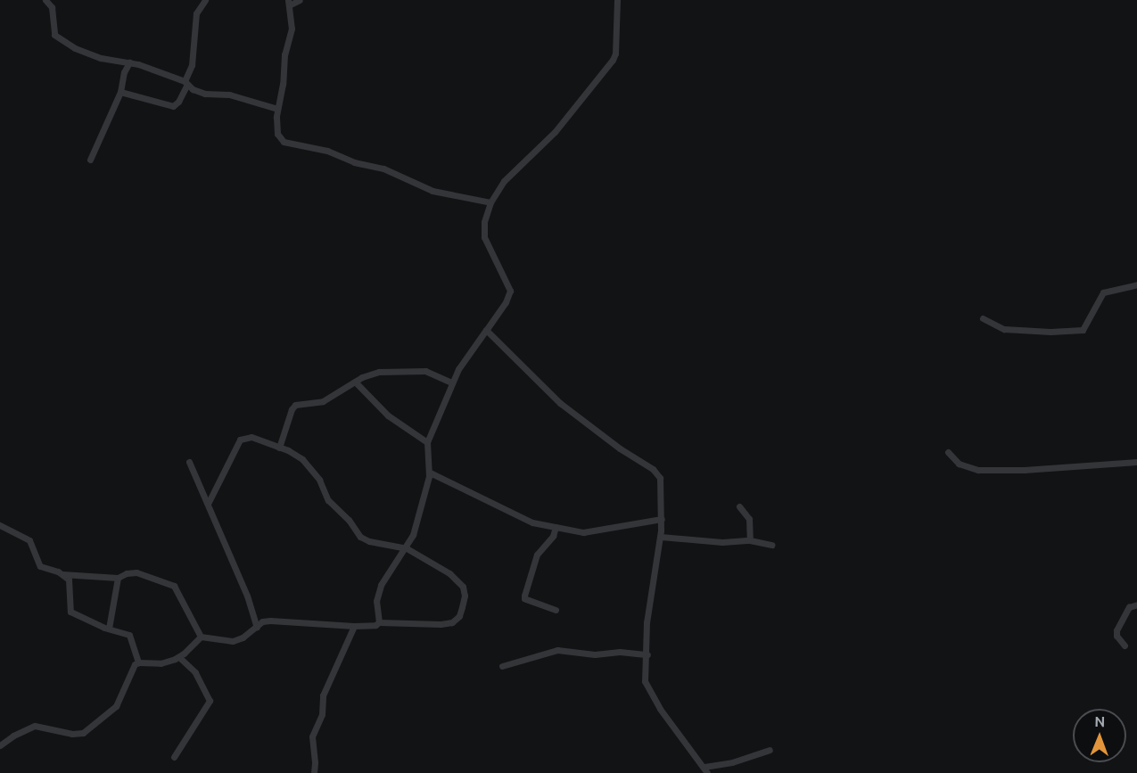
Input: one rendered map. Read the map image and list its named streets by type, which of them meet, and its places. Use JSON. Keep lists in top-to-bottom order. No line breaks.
{"north":"top"}
